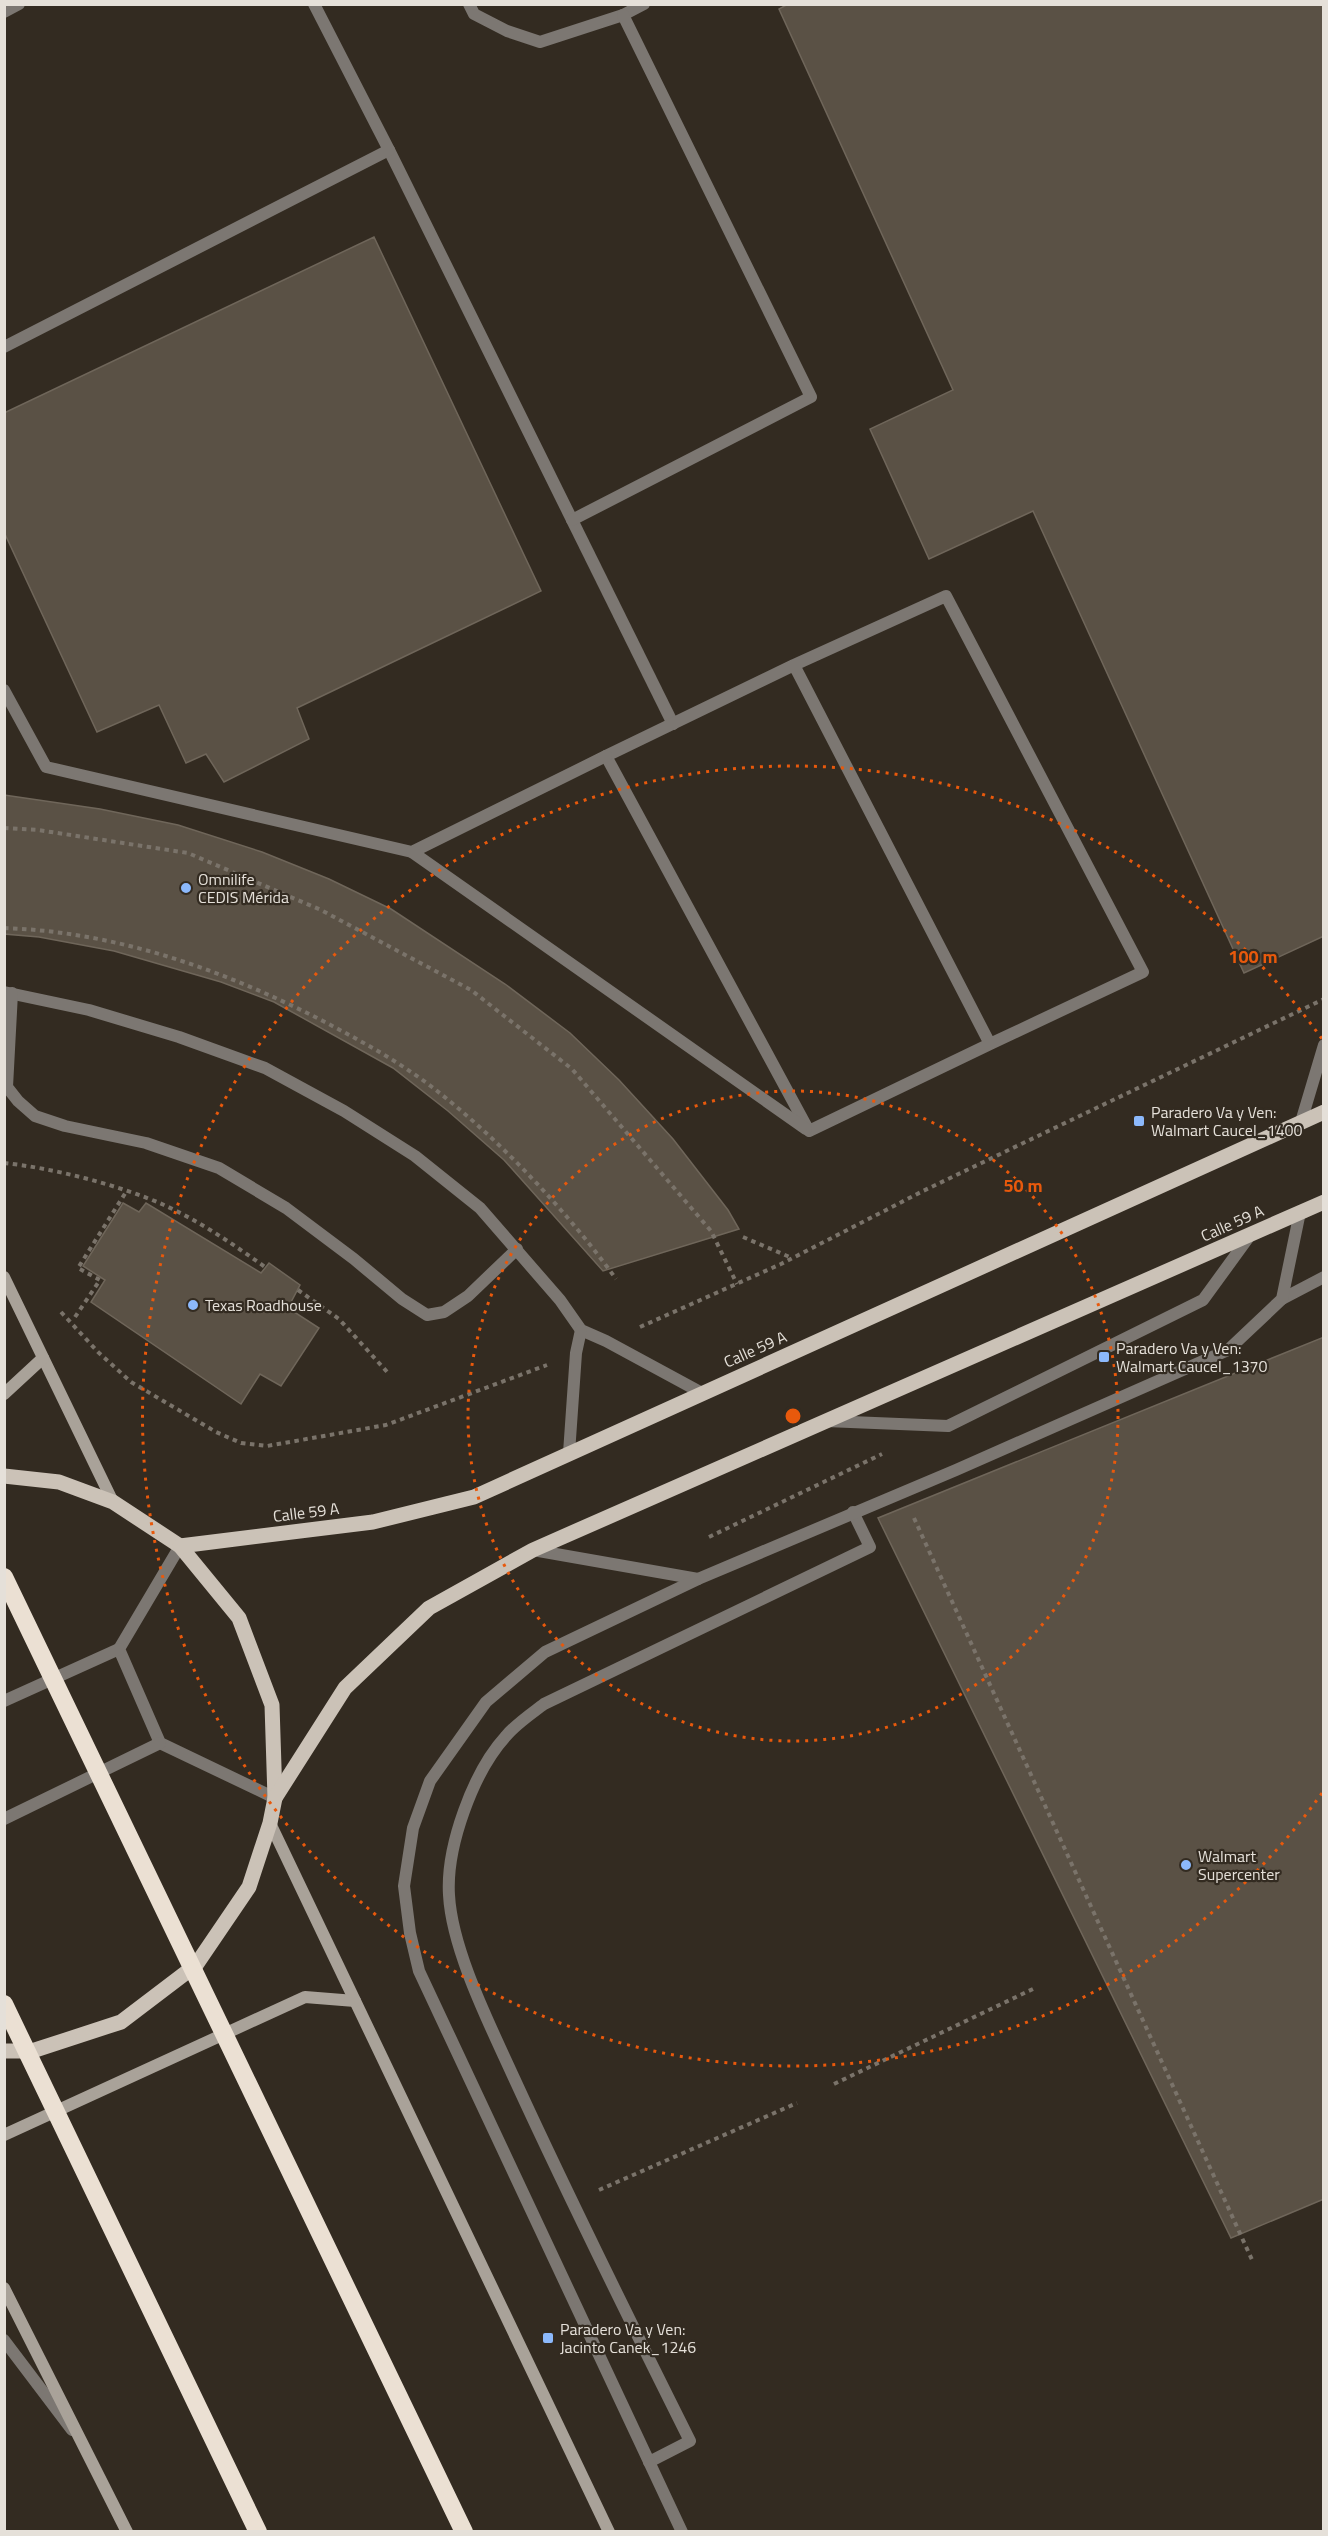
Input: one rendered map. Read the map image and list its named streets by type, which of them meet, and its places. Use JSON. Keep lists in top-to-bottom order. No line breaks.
{"streets":{"main road":["Calle 59 A"]},"places":{"other":["Omnilife CEDIS Mérida","Texas Roadhouse","Walmart Supercenter"],"transit":["Paradero Va y Ven: Walmart Caucel_1400","Paradero Va y Ven: Walmart Caucel_1370","Paradero Va y Ven: Jacinto Canek_1246"]},"rings":["100 m","50 m"]}
